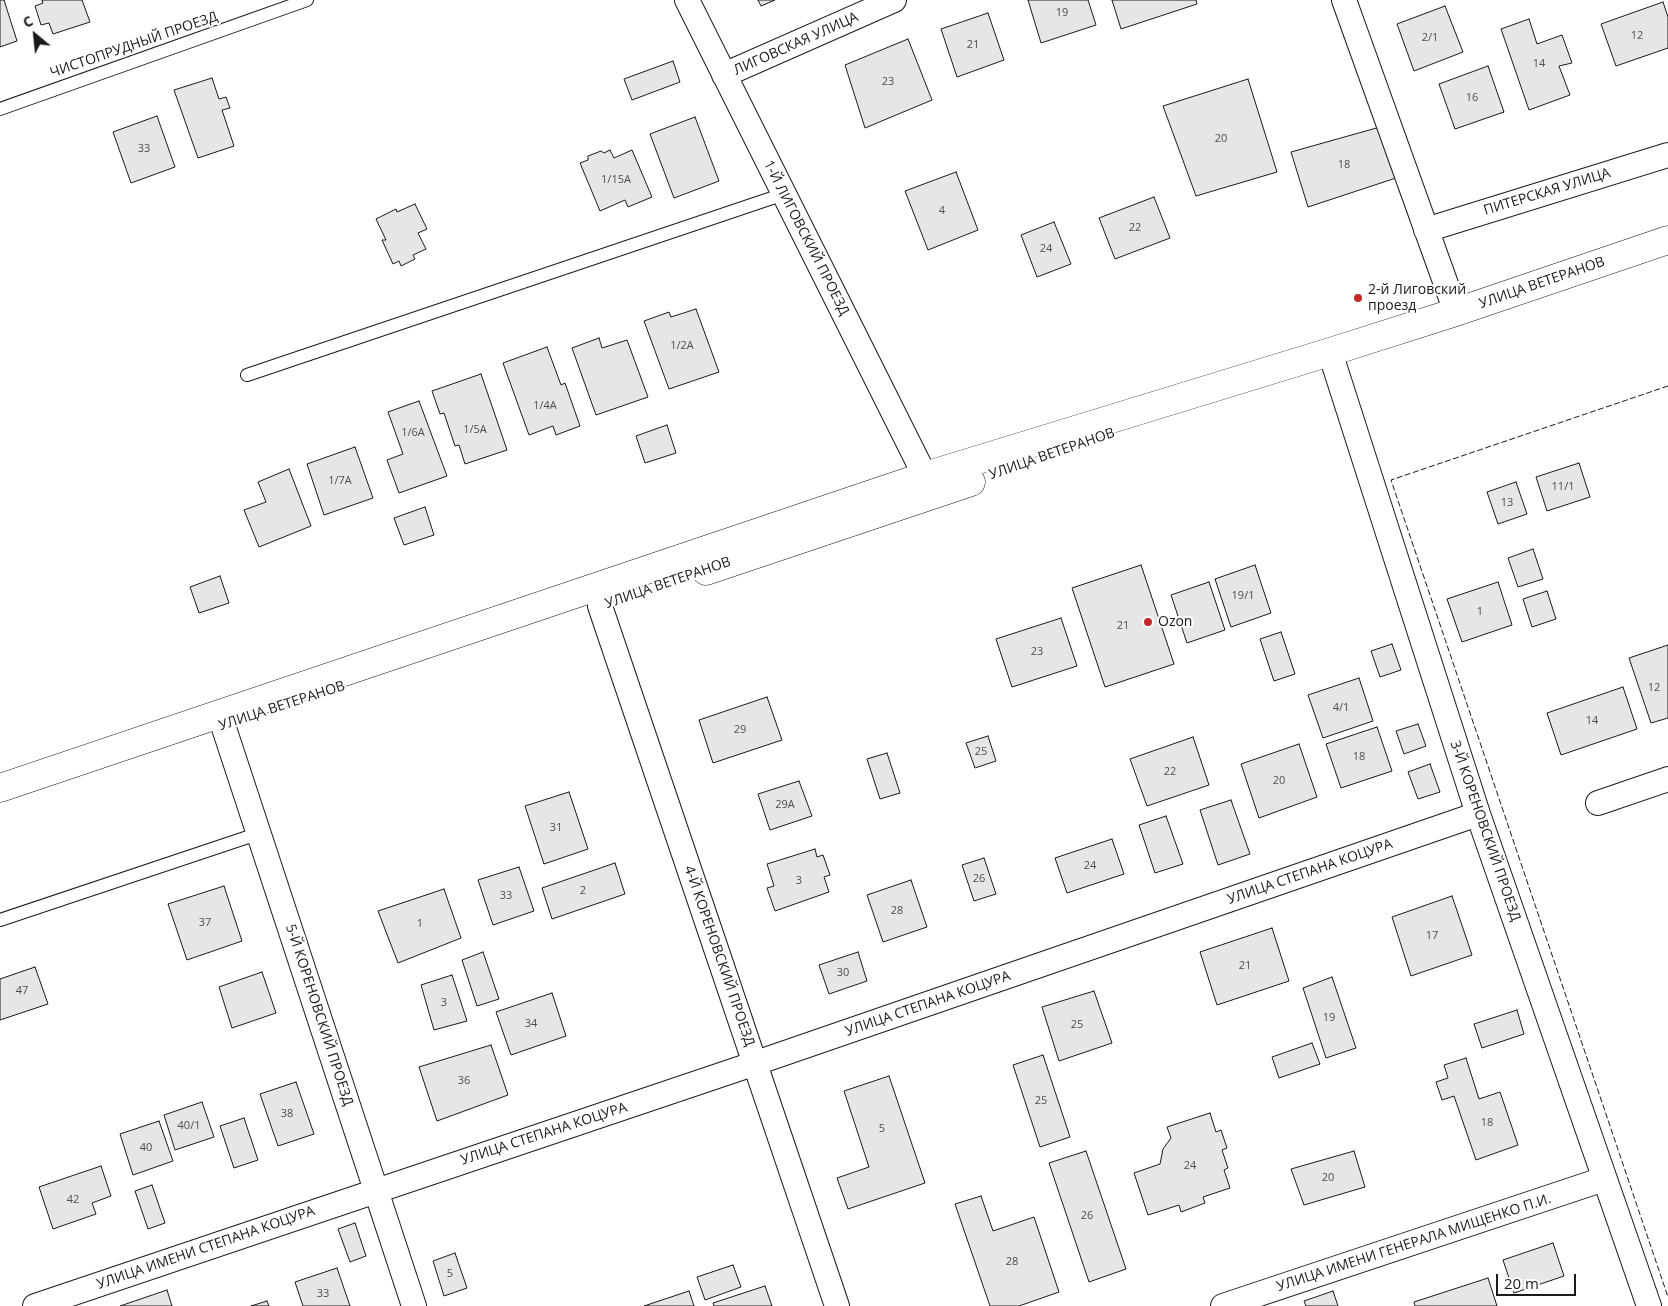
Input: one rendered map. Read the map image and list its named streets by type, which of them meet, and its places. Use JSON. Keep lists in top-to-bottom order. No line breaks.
{"streets":{"street":["ЛИГОВСКАЯ УЛИЦА","ПИТЕРСКАЯ УЛИЦА","1-Й ЛИГОВСКИЙ ПРОЕЗД","УЛИЦА ВЕТЕРАНОВ","3-Й КОРЕНОВСКИЙ ПРОЕЗД","УЛИЦА СТЕПАНА КОЦУРА","4-Й КОРЕНОВСКИЙ ПРОЕЗД","5-Й КОРЕНОВСКИЙ ПРОЕЗД","УЛИЦА ИМЕНИ ГЕНЕРАЛА МИЩЕНКО П.И.","УЛИЦА ИМЕНИ СТЕПАНА КОЦУРА"],"lane":["ЧИСТОПРУДНЫЙ ПРОЕЗД"]},"crossings":[["ЛИГОВСКАЯ УЛИЦА","1-Й ЛИГОВСКИЙ ПРОЕЗД"],["1-Й ЛИГОВСКИЙ ПРОЕЗД","УЛИЦА ВЕТЕРАНОВ"],["УЛИЦА ВЕТЕРАНОВ","3-Й КОРЕНОВСКИЙ ПРОЕЗД"],["УЛИЦА ВЕТЕРАНОВ","4-Й КОРЕНОВСКИЙ ПРОЕЗД"],["УЛИЦА ВЕТЕРАНОВ","5-Й КОРЕНОВСКИЙ ПРОЕЗД"],["3-Й КОРЕНОВСКИЙ ПРОЕЗД","УЛИЦА СТЕПАНА КОЦУРА"],["3-Й КОРЕНОВСКИЙ ПРОЕЗД","УЛИЦА ИМЕНИ ГЕНЕРАЛА МИЩЕНКО П.И."],["УЛИЦА СТЕПАНА КОЦУРА","4-Й КОРЕНОВСКИЙ ПРОЕЗД"],["УЛИЦА СТЕПАНА КОЦУРА","5-Й КОРЕНОВСКИЙ ПРОЕЗД"],["УЛИЦА СТЕПАНА КОЦУРА","УЛИЦА ИМЕНИ СТЕПАНА КОЦУРА"],["5-Й КОРЕНОВСКИЙ ПРОЕЗД","УЛИЦА ИМЕНИ СТЕПАНА КОЦУРА"]],"places":["2-й Лиговский проезд","Ozon"],"house_numbers":["19","12","2/1","21","14","23","16","20","33","18","1/15А","4","22","24","1/2А","1/4А","1/5А","1/6А","1/7А","11/1","13","19/1","1","21","23","12","4/1","14","29","25","18","22","20","29А","31","24","26","3","2","33","28","37","1","17","21","30","47","3","19","34","25","36","25","38","18","40/1","5","40","24","20","42","26","28","5","33"],"scale_bar":"20 m","north":"top left"}
